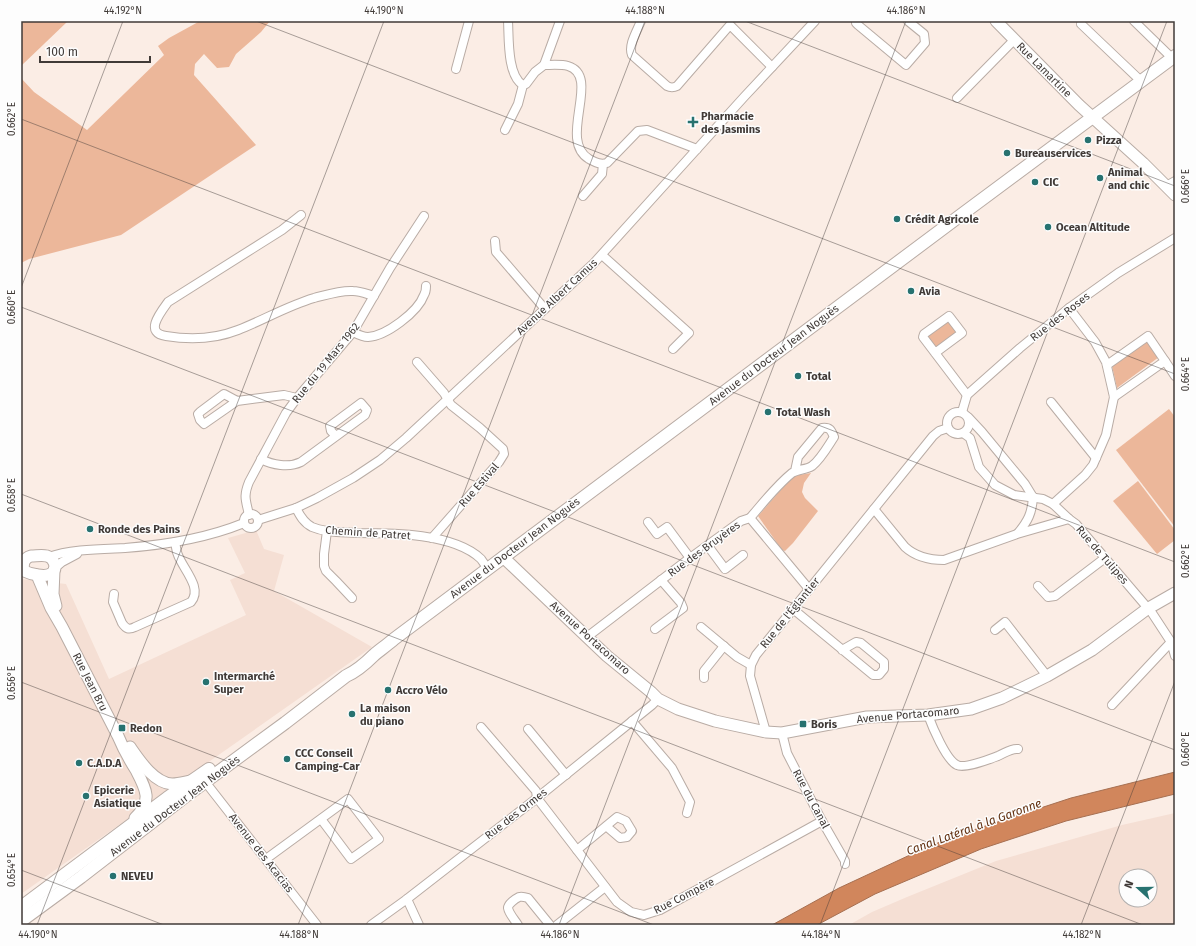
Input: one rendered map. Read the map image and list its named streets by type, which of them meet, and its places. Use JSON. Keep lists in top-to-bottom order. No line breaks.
{"streets":{"main road":["Avenue du Docteur Jean Noguès"],"street":["Rue Lamartine","Avenue Albert Camus","Rue des Roses","Rue du 19 Mars 1962","Rue Estival","Chemin de Patret","Rue des Bruyères","Rue de Tulipes","Rue de l'Églantier","Avenue Portacomaro","Rue Jean Bru","Rue du Canal","Rue des Ormes","Avenue des Acacias","Rue Compère"]},"crossings":[["Rue Lamartine","Avenue du Docteur Jean Noguès"],["Avenue Albert Camus","Rue du 19 Mars 1962"],["Avenue Albert Camus","Rue Estival"],["Avenue Albert Camus","Chemin de Patret"],["Avenue Albert Camus","Rue Jean Bru"],["Avenue du Docteur Jean Noguès","Chemin de Patret"],["Avenue du Docteur Jean Noguès","Avenue Portacomaro"],["Avenue du Docteur Jean Noguès","Rue Jean Bru"],["Avenue du Docteur Jean Noguès","Avenue des Acacias"],["Rue Estival","Chemin de Patret"],["Rue des Bruyères","Rue de l'Églantier"],["Rue des Bruyères","Avenue Portacomaro"],["Rue de Tulipes","Avenue Portacomaro"],["Avenue Portacomaro","Rue du Canal"],["Avenue Portacomaro","Rue des Ormes"],["Rue Jean Bru","Avenue des Acacias"],["Rue du Canal","Rue Compère"],["Rue des Ormes","Rue Compère"]],"water":["Canal Latéral à la Garonne"],"places":{"health":["Pharmacie des Jasmins"],"other":["Pizza","Bureauservices","Animal and chic","CIC","Crédit Agricole","Ocean Altitude","Avia","Total","Total Wash","Ronde des Pains","Intermarché Super","Accro Vélo","La maison du piano","CCC Conseil Camping-Car","C.A.D.A","Epicerie Asiatique","NEVEU"],"transit":["Boris","Redon"]},"scale_bar":"100 m","north":"left","coordinates":["44.192°N","44.190°N","44.188°N","44.186°N","0.662°E","0.666°E","0.660°E","0.664°E","0.658°E","0.656°E","0.654°E","44.184°N","44.182°N"]}
